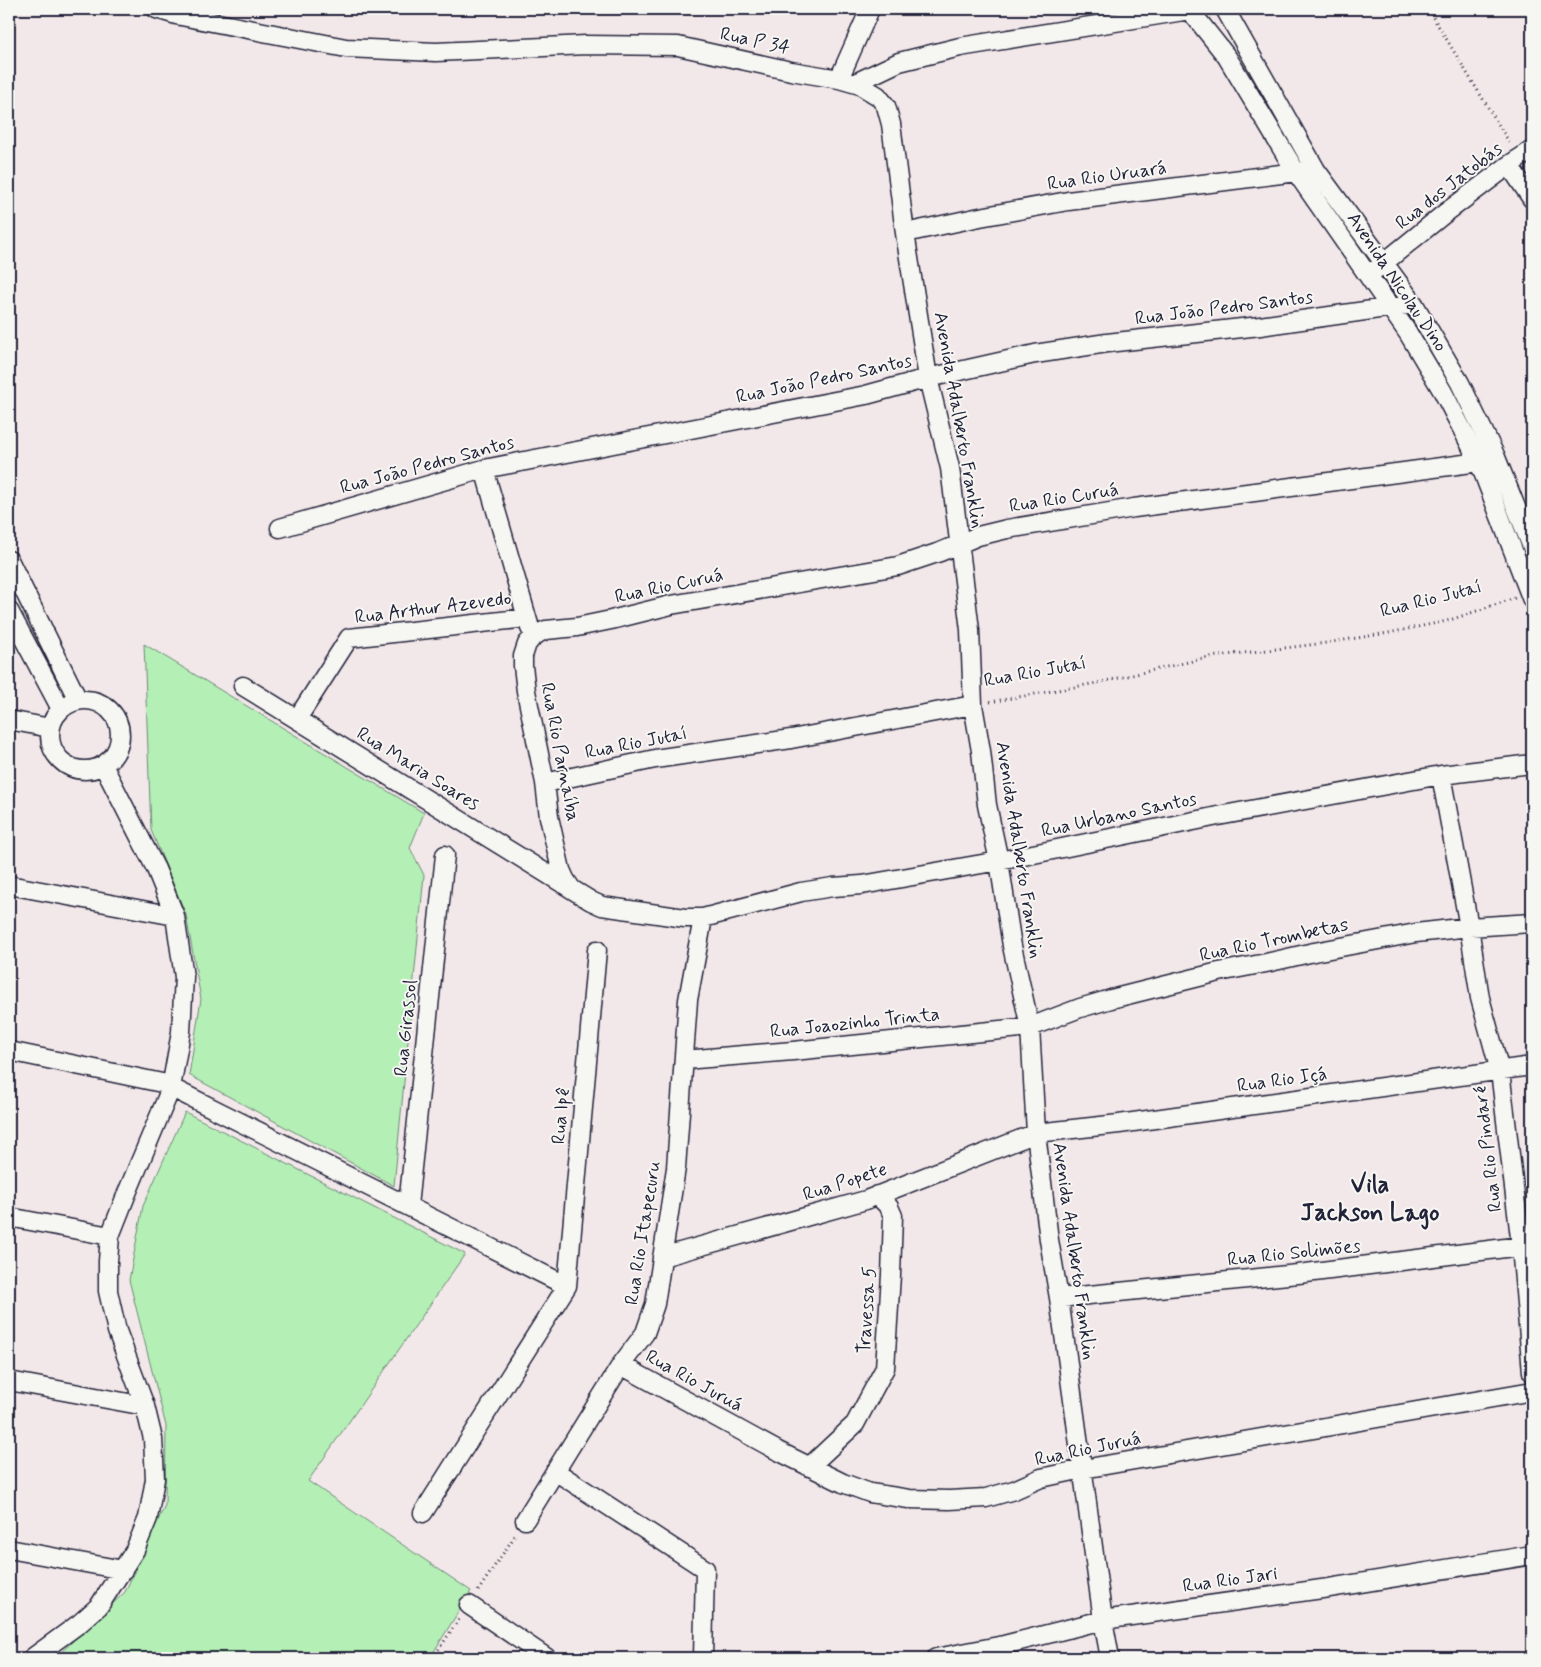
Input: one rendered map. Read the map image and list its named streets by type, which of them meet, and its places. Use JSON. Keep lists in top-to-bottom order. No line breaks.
{"streets":{"street":["Rua P 34","Rua Rio Uruará","Rua dos Jatobás","Avenida Nicolau Dino","Rua João Pedro Santos","Avenida Adalberto Franklin","Rua Rio Curuá","Rua Rio Jutaí","Rua Arthur Azevedo","Rua Rio Parnaíba","Rua Maria Soares","Rua Urbano Santos","Rua Rio Trombetas","Rua Joaozinho Trinta","Rua Girassol","Rua Rio Içá","Rua Ipê","Rua Rio Pindaré","Rua Popete","Rua Rio Itapecuru","Rua Rio Solimões","Travessa 5","Rua Rio Juruá","Rua Rio Jari"]},"crossings":[["Rua P 34","Avenida Adalberto Franklin"],["Rua Rio Uruará","Avenida Nicolau Dino"],["Rua Rio Uruará","Avenida Adalberto Franklin"],["Rua dos Jatobás","Avenida Nicolau Dino"],["Avenida Nicolau Dino","Rua João Pedro Santos"],["Avenida Nicolau Dino","Rua Rio Curuá"],["Avenida Nicolau Dino","Rua Rio Jutaí"],["Rua João Pedro Santos","Avenida Adalberto Franklin"],["Avenida Adalberto Franklin","Rua Rio Curuá"],["Avenida Adalberto Franklin","Rua Rio Jutaí"],["Avenida Adalberto Franklin","Rua Urbano Santos"],["Avenida Adalberto Franklin","Rua Rio Trombetas"],["Avenida Adalberto Franklin","Rua Joaozinho Trinta"],["Avenida Adalberto Franklin","Rua Rio Içá"],["Avenida Adalberto Franklin","Rua Popete"],["Avenida Adalberto Franklin","Rua Rio Solimões"],["Avenida Adalberto Franklin","Rua Rio Juruá"],["Avenida Adalberto Franklin","Rua Rio Jari"],["Rua Rio Curuá","Rua Rio Parnaíba"],["Rua Rio Jutaí","Rua Rio Parnaíba"],["Rua Arthur Azevedo","Rua Maria Soares"],["Rua Rio Parnaíba","Rua Maria Soares"],["Rua Rio Parnaíba","Rua Urbano Santos"],["Rua Maria Soares","Rua Urbano Santos"],["Rua Urbano Santos","Rua Rio Pindaré"],["Rua Urbano Santos","Rua Rio Itapecuru"],["Rua Rio Trombetas","Rua Joaozinho Trinta"],["Rua Rio Trombetas","Rua Rio Pindaré"],["Rua Joaozinho Trinta","Rua Rio Itapecuru"],["Rua Rio Içá","Rua Rio Pindaré"],["Rua Rio Içá","Rua Popete"],["Rua Rio Pindaré","Rua Rio Solimões"],["Rua Popete","Rua Rio Itapecuru"],["Rua Popete","Travessa 5"],["Rua Rio Itapecuru","Rua Rio Juruá"],["Travessa 5","Rua Rio Juruá"]],"districts":["Vila Jackson Lago"]}
